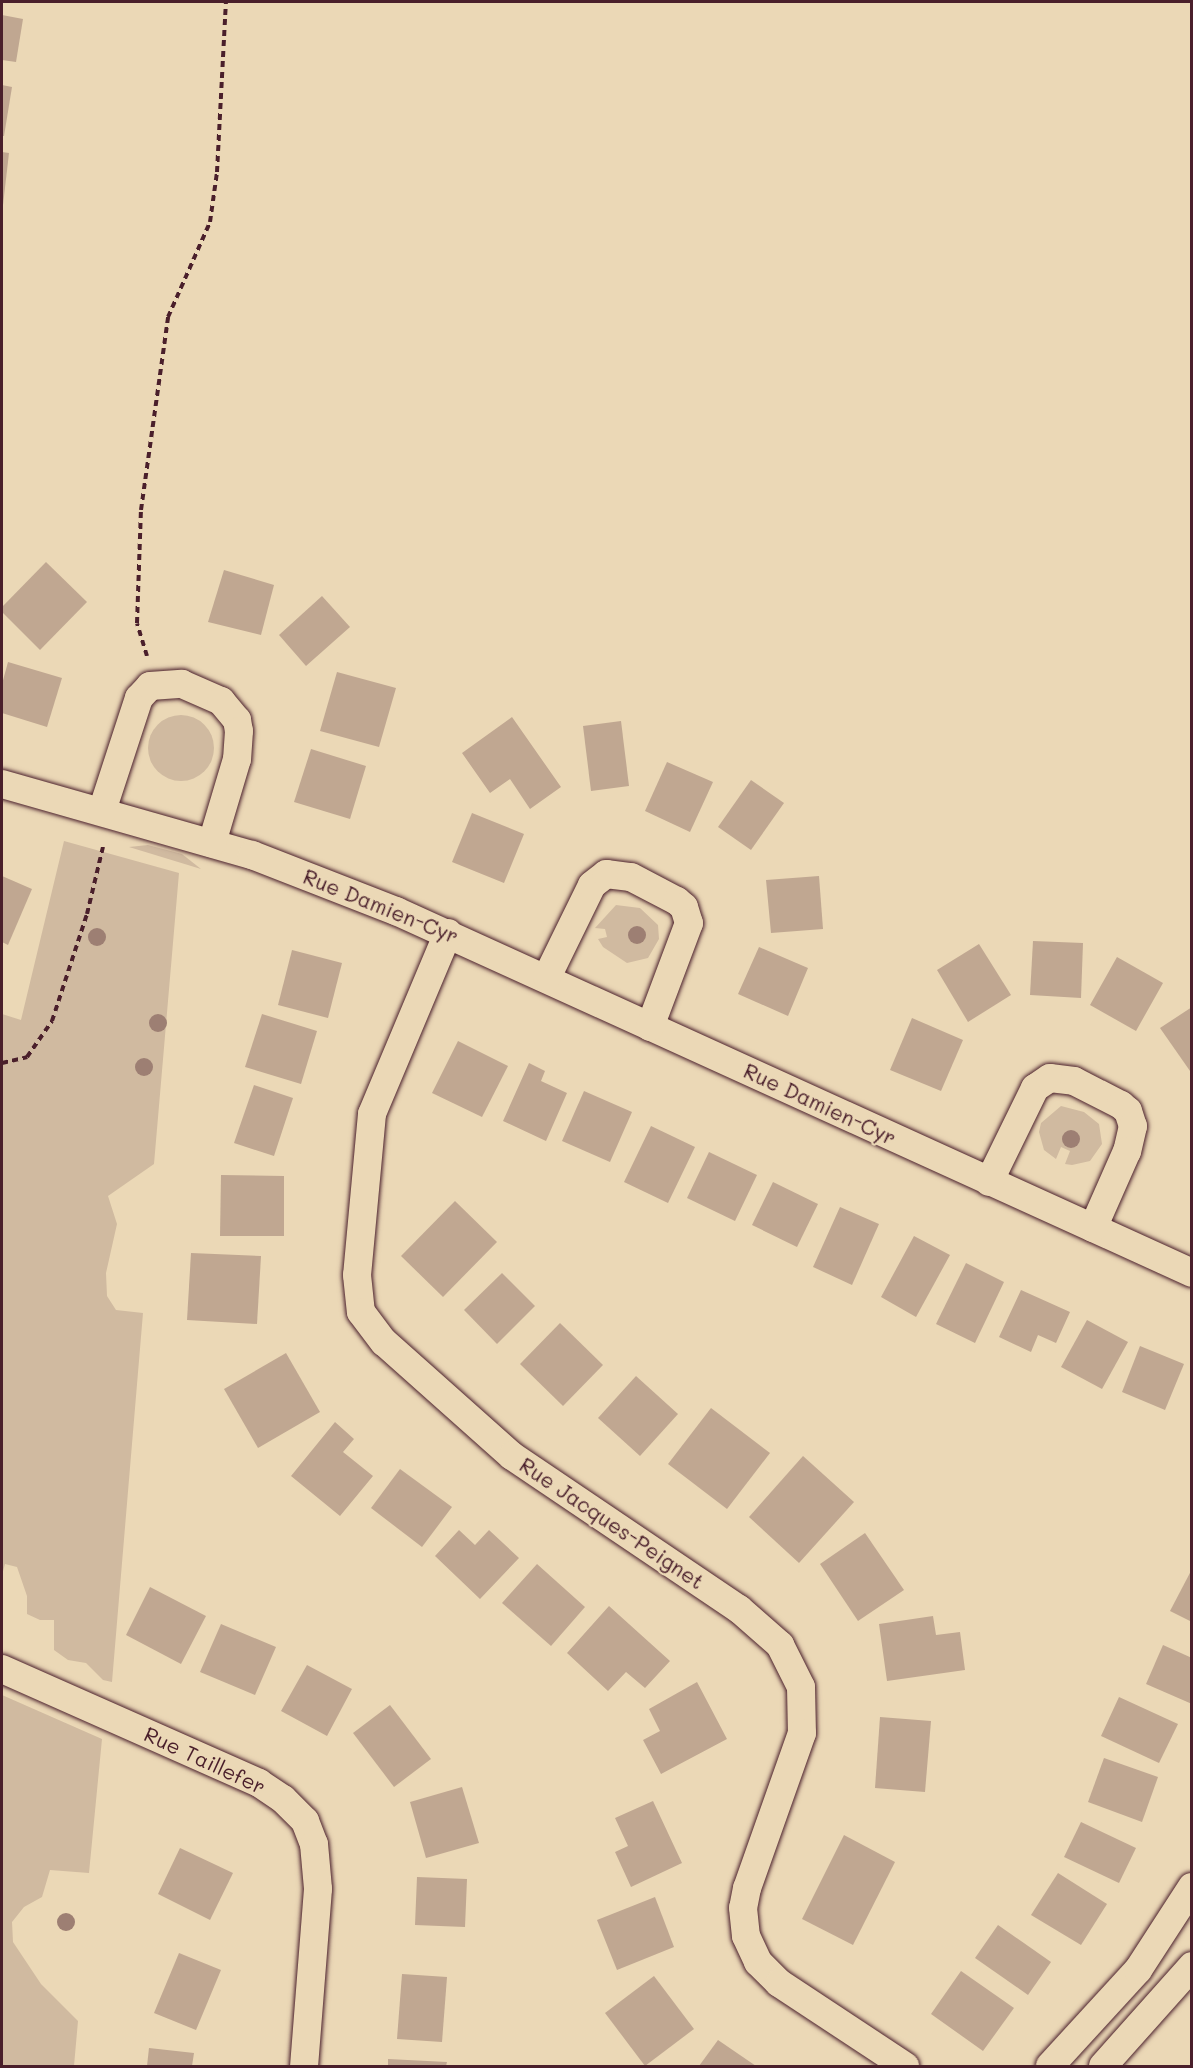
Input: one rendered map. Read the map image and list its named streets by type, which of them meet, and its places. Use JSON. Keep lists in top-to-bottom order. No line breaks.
{"streets":{"street":["Rue Damien-Cyr","Rue Jacques-Peignet","Rue Taillefer"]},"crossings":[["Rue Damien-Cyr","Rue Jacques-Peignet"]]}
